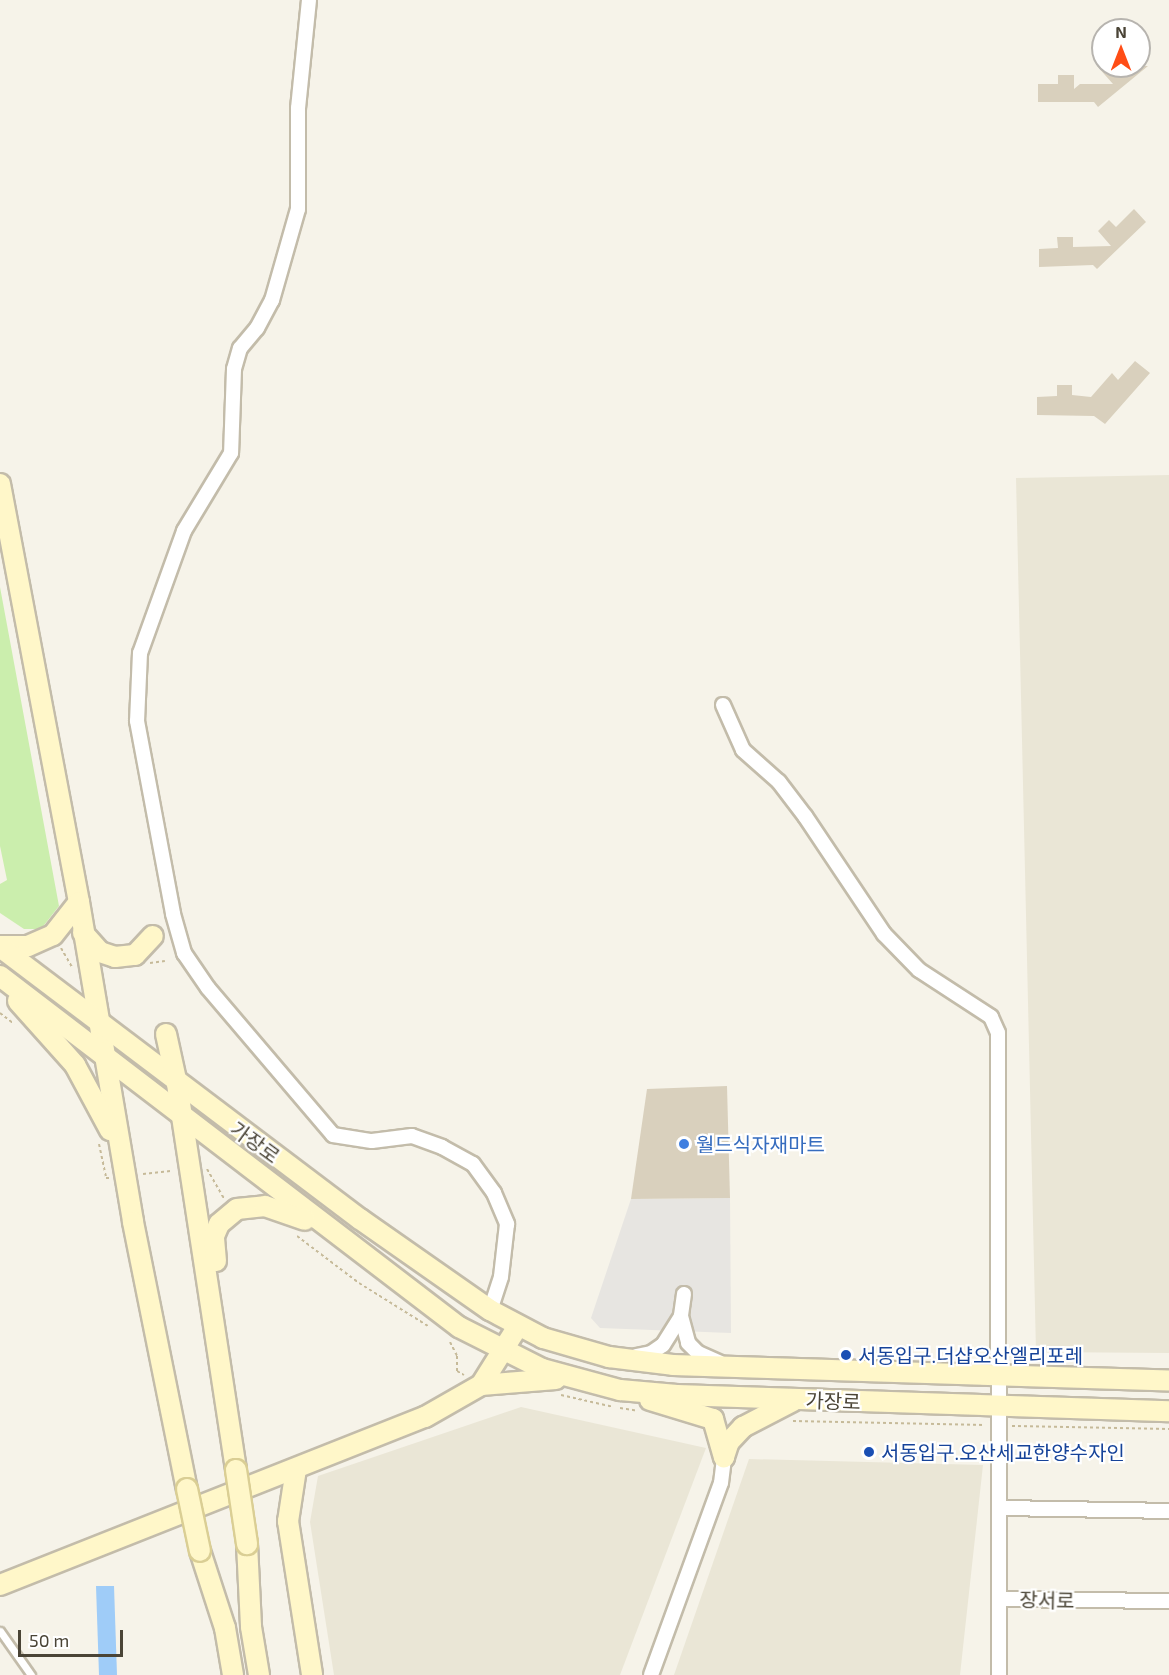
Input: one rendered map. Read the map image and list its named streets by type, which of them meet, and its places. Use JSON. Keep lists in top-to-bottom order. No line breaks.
{"streets":{"main road":["가장로"],"street":["장서로"]},"places":["월드식자재마트","서동입구.더샵오산엘리포레","서동입구.오산세교한양수자인"],"scale_bar":"50 m","north":"top"}
